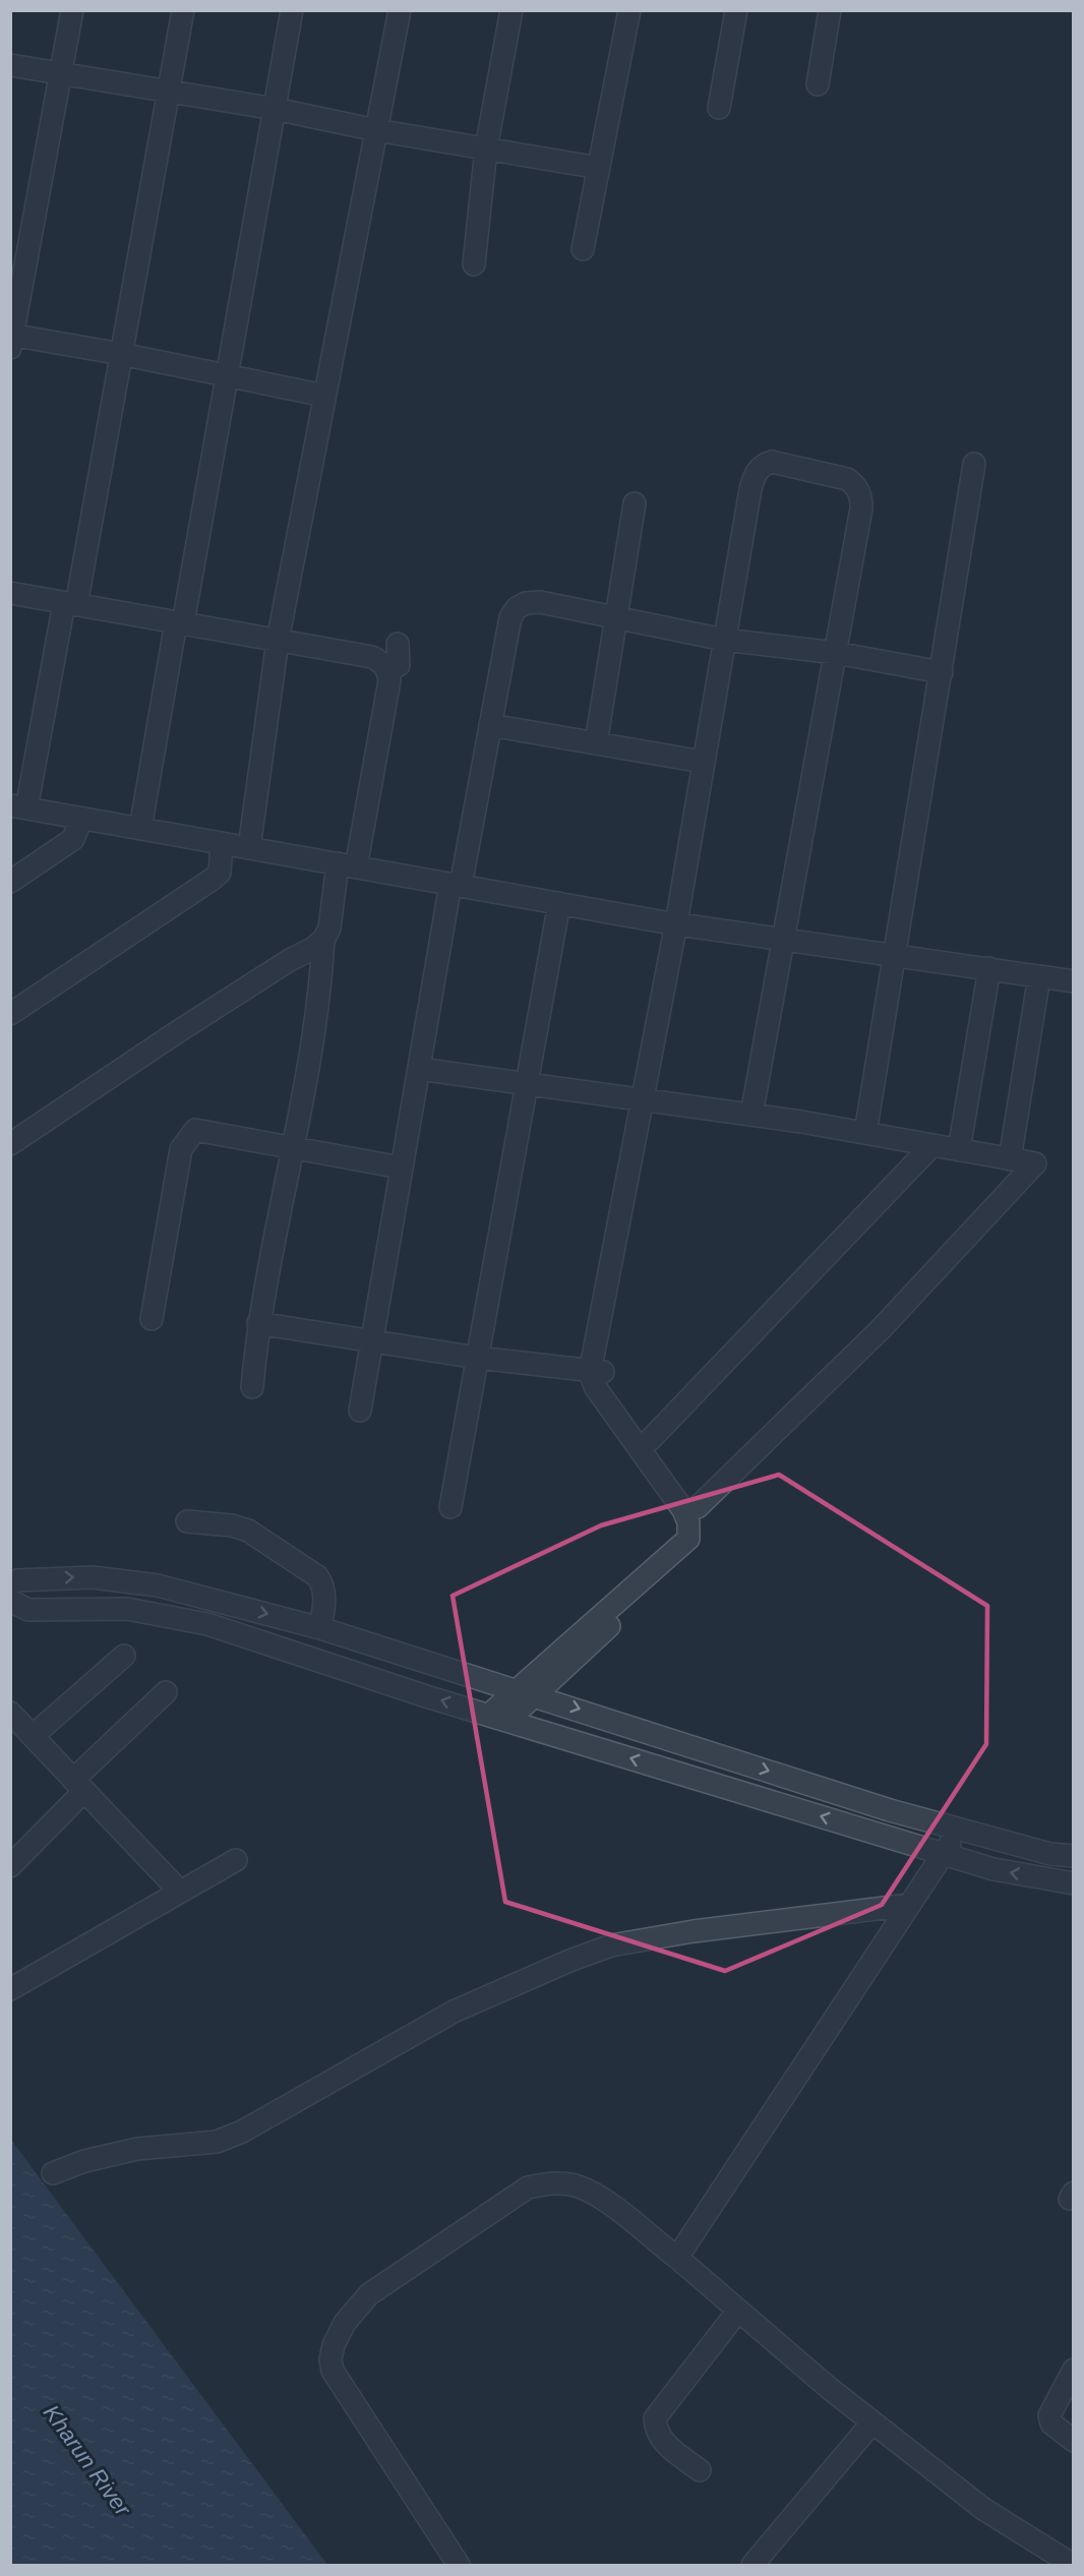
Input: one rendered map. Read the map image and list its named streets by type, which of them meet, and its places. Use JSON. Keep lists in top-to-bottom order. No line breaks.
{"water":["Kharun River"]}
